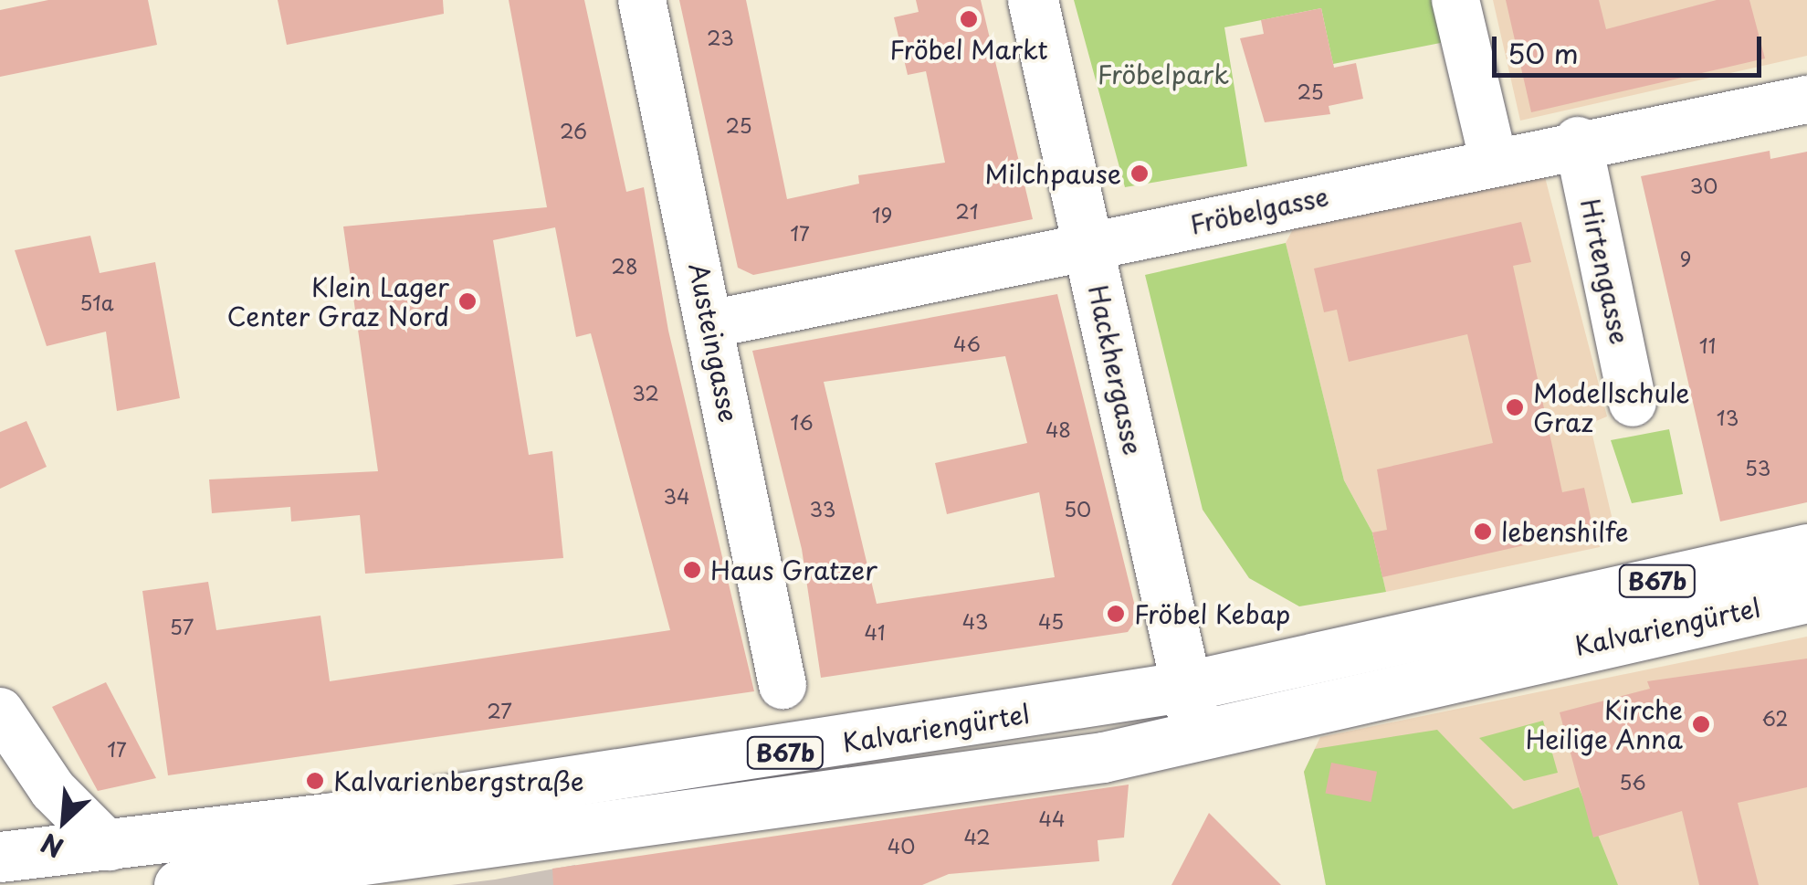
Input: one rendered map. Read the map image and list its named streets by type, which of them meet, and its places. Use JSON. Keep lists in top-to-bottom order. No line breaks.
{"streets":{"main road":["Hackhergasse","B67b","Kalvariengürtel"],"street":["Fröbelgasse","Hirtengasse","Austeingasse"]},"crossings":[["Fröbelgasse","Hirtengasse"],["Fröbelgasse","Austeingasse"],["Fröbelgasse","Hackhergasse"],["Hackhergasse","Kalvariengürtel"]],"parks":["Fröbelpark"],"places":["Fröbel Markt","Milchpause","Klein Lager Center Graz Nord","Modellschule Graz","lebenshilfe","Haus Gratzer","Fröbel Kebap","Kirche Heilige Anna","Kalvarienbergstraße"],"house_numbers":["23","25","25","26","30","21","19","17","9","28","51a","46","11","32","13","16","48","53","34","33","50","43","45","57","41","27","62","17","56","44","42","40"],"scale_bar":"50 m","north":"bottom left"}
